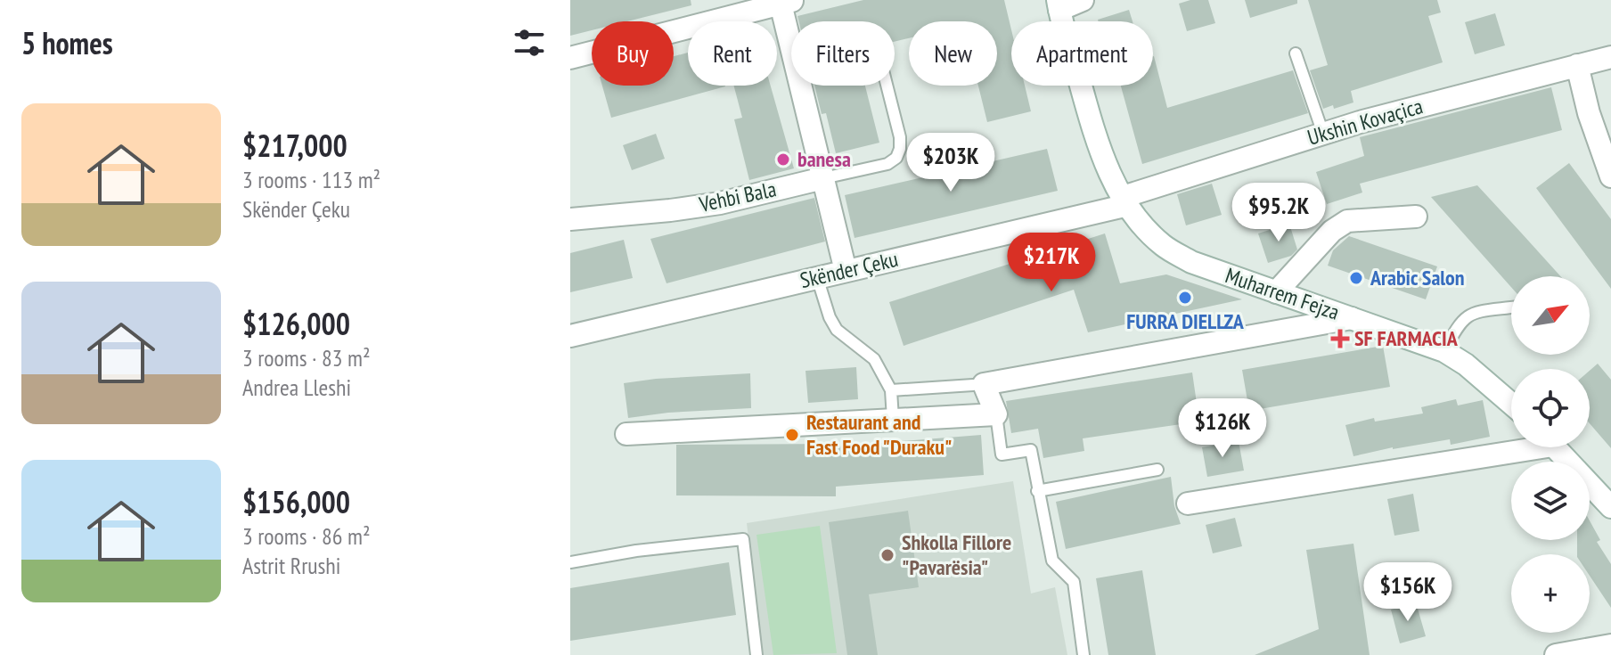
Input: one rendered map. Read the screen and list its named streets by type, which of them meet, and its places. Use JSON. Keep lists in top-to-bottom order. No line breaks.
{"streets":{"street":["Ukshin Kovaçica","Vehbi Bala","Skënder Çeku","Muharrem Fejza"]},"crossings":[["Ukshin Kovaçica","Skënder Çeku"],["Ukshin Kovaçica","Muharrem Fejza"],["Skënder Çeku","Muharrem Fejza"]],"places":{"other":["banesa","Arabic Salon","FURRA DIELLZA","Restaurant and Fast Food \"Duraku\"","Shkolla Fillore \"Pavarësia\""],"health":["SF FARMACIA"]},"north":"top right","page":{"heading":"5 homes","chip":["Buy","Rent","Filters","New","Apartment"],"list":[{"name":"$217,000","note":"3 rooms · 113 m² · Skënder Çeku"},{"name":"$126,000","note":"3 rooms · 83 m² · Andrea Lleshi"},{"name":"$156,000","note":"3 rooms · 86 m² · Astrit Rrushi"}],"price":["$203K","$95.2K","$217K","$126K","$156K"],"map_buttons":"+"}}
